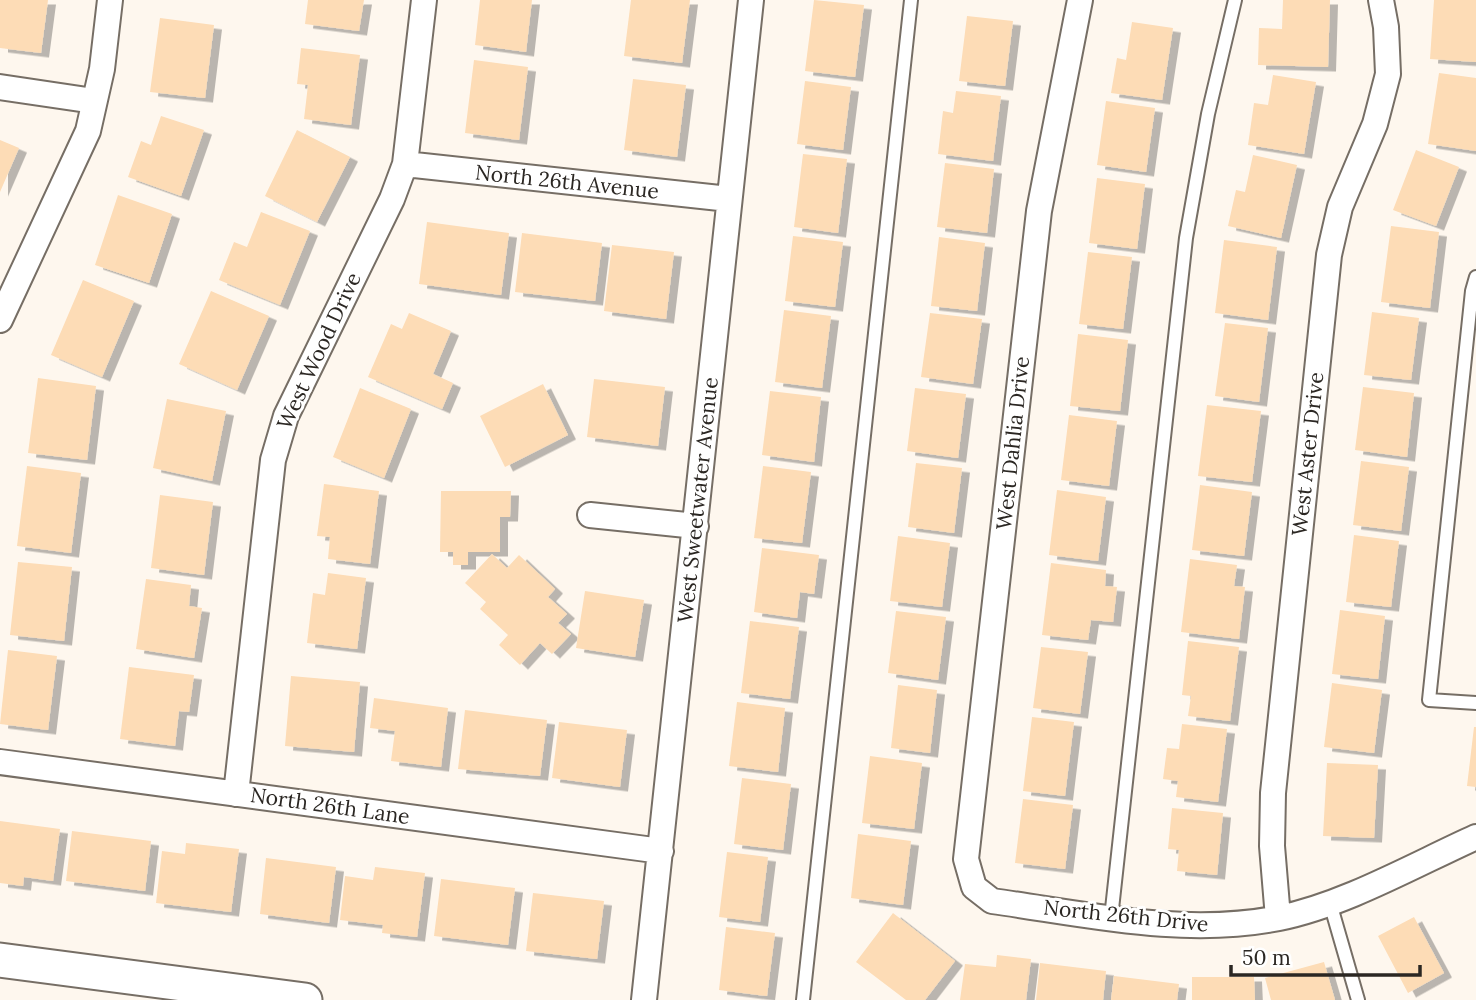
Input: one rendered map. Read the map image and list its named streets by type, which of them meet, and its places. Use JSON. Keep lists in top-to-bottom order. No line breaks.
{"streets":{"street":["North 26th Avenue","West Wood Drive","West Dahlia Drive","West Aster Drive","West Sweetwater Avenue","North 26th Lane","North 26th Drive"]},"crossings":[["North 26th Avenue","West Wood Drive"],["North 26th Avenue","West Sweetwater Avenue"],["West Wood Drive","North 26th Lane"],["West Dahlia Drive","North 26th Drive"],["West Aster Drive","North 26th Drive"],["West Sweetwater Avenue","North 26th Lane"]],"scale_bar":"50 m"}
